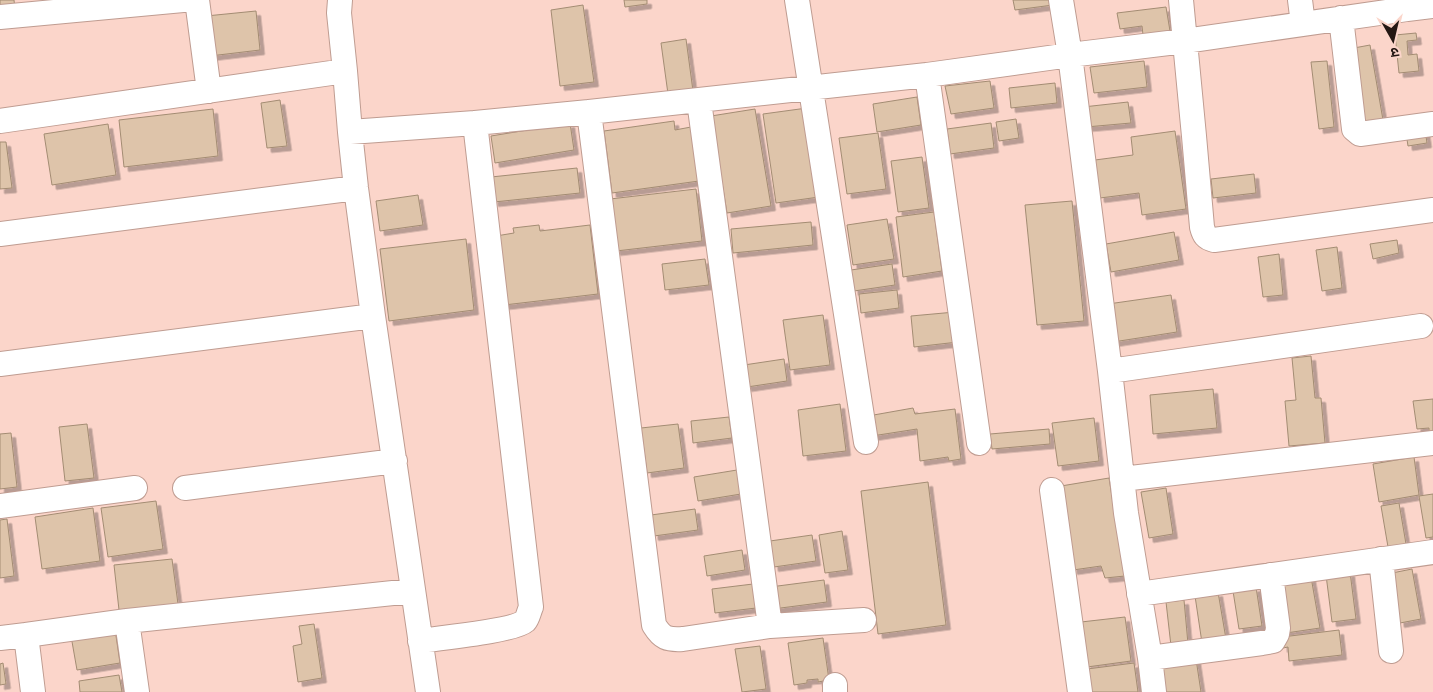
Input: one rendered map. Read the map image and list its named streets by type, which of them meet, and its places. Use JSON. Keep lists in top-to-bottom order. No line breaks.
{"north":"bottom"}
